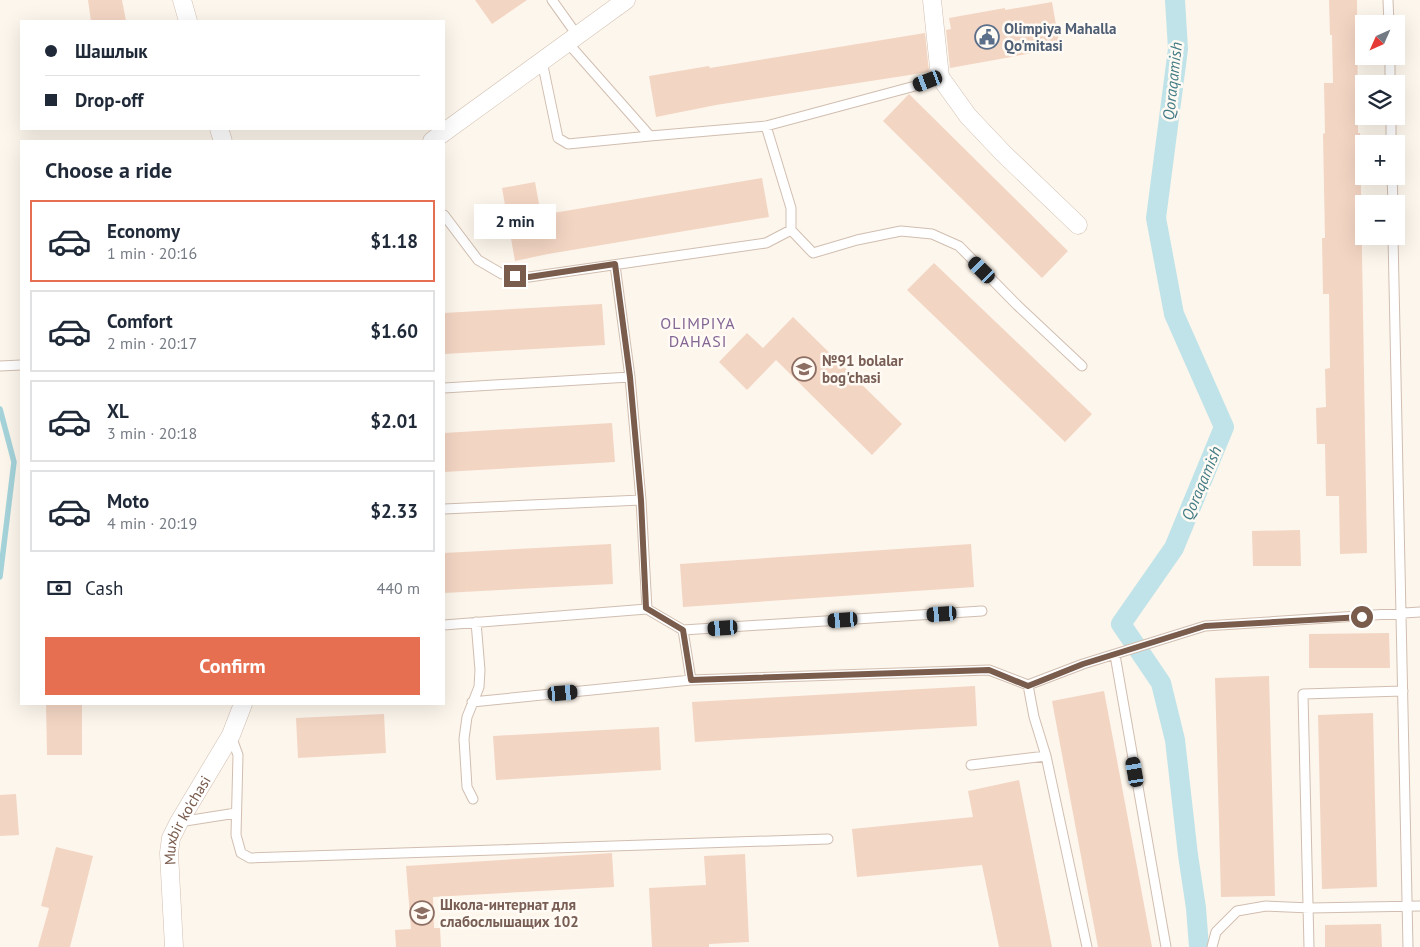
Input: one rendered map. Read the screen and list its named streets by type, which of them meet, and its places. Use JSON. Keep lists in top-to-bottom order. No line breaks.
{"streets":{"street":["Muxbir ko'chasi"]},"districts":["OLIMPIYA DAHASI"],"water":["Qoraqamish"],"places":{"public building":["Olimpiya Mahalla Qo'mitasi"],"school or university":["№91 bolalar bog'chasi","Школа-интернат для слабослышащих 102"]},"north":"bottom left","page":{"map_buttons":["+","−"],"banner":["Шашлык","Drop-off"],"heading":"Choose a ride","list":[{"name":"Economy","note":"1 min · 20:16","value":"$1.18"},{"name":"Comfort","note":"2 min · 20:17","value":"$1.60"},{"name":"XL","note":"3 min · 20:18","value":"$2.01"},{"name":"Moto","note":"4 min · 20:19","value":"$2.33"}],"bubble":"2 min","pay":["Cash","440 m"],"buttons":"Confirm"}}
